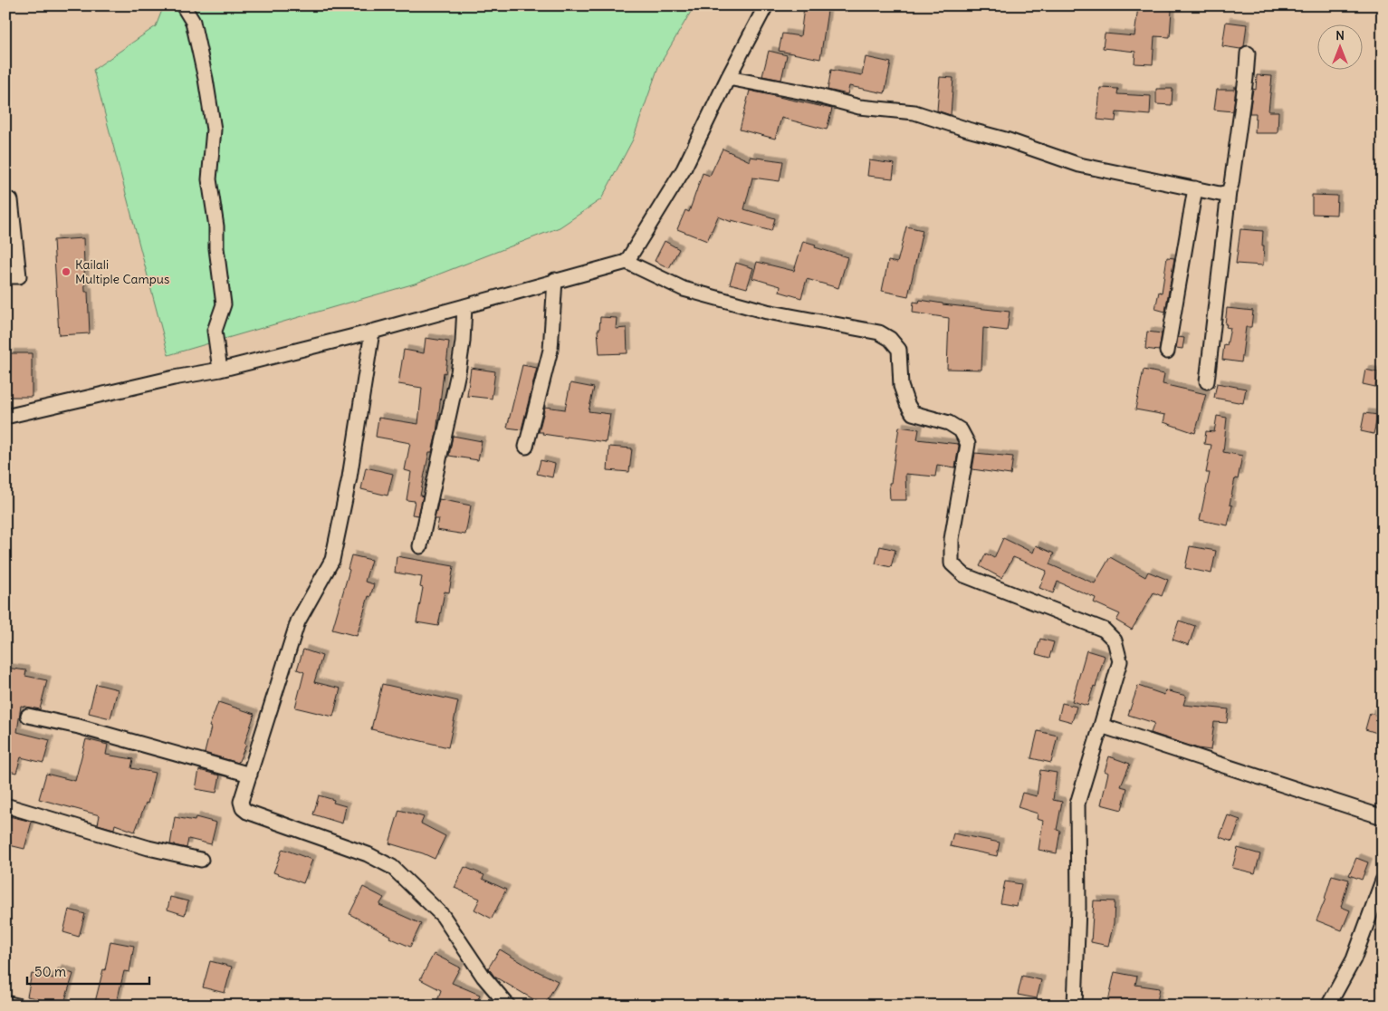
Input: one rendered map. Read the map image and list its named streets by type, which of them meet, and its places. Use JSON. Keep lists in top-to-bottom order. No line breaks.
{"places":["Kailali Multiple Campus"],"scale_bar":"50 m","north":"top"}
